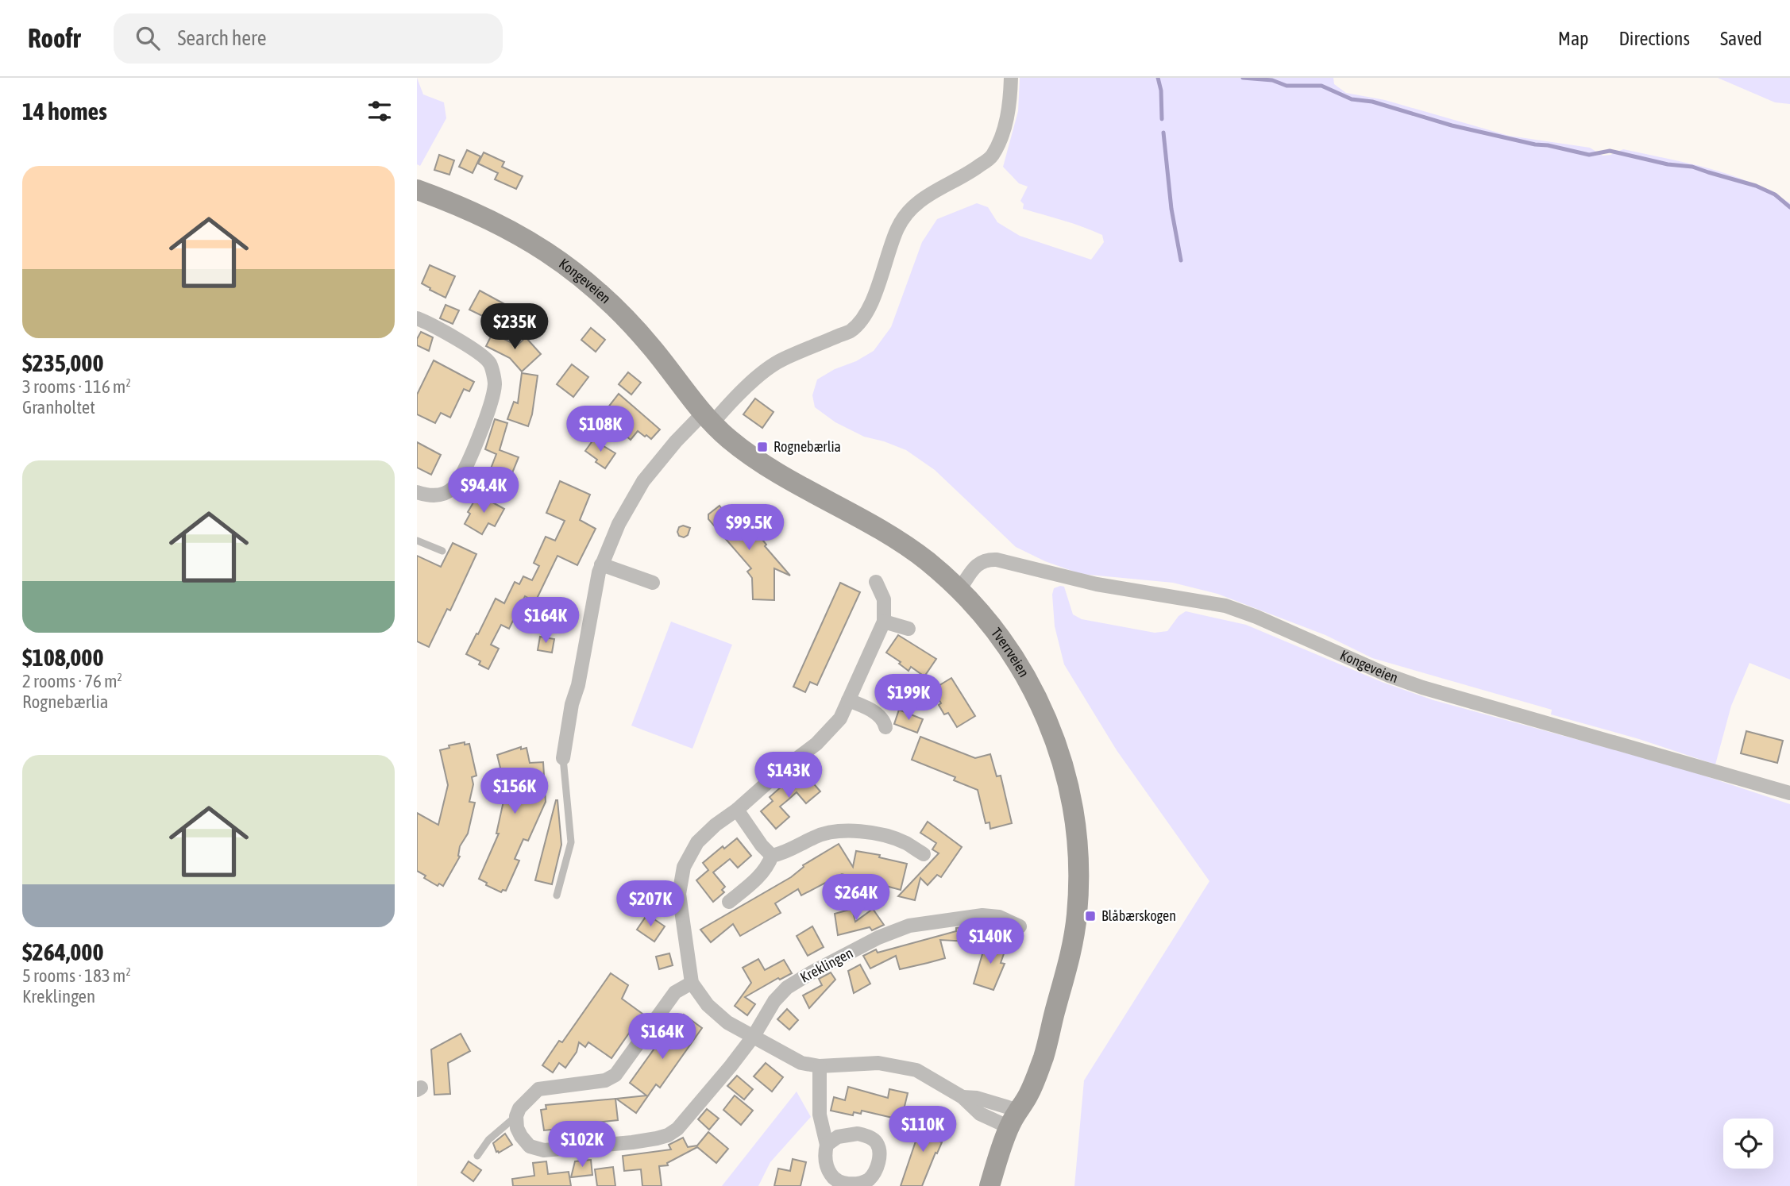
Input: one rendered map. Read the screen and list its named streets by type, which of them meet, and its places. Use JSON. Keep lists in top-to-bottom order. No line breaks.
{"streets":{"main road":["Kongeveien","Tverrveien"],"street":["Kreklingen"]},"crossings":[["Kongeveien","Tverrveien"]],"places":{"transit":["Rognebærlia","Blåbærskogen"]},"page":{"header":"Roofr","search":"Search here","nav":["Map","Directions","Saved"],"heading":"14 homes","list":[{"name":"$235,000","note":"3 rooms · 116 m² · Granholtet"},{"name":"$108,000","note":"2 rooms · 76 m² · Rognebærlia"},{"name":"$264,000","note":"5 rooms · 183 m² · Kreklingen"}],"price":["$235K","$108K","$94.4K","$99.5K","$164K","$199K","$143K","$156K","$264K","$207K","$140K","$164K","$110K","$102K"]}}
